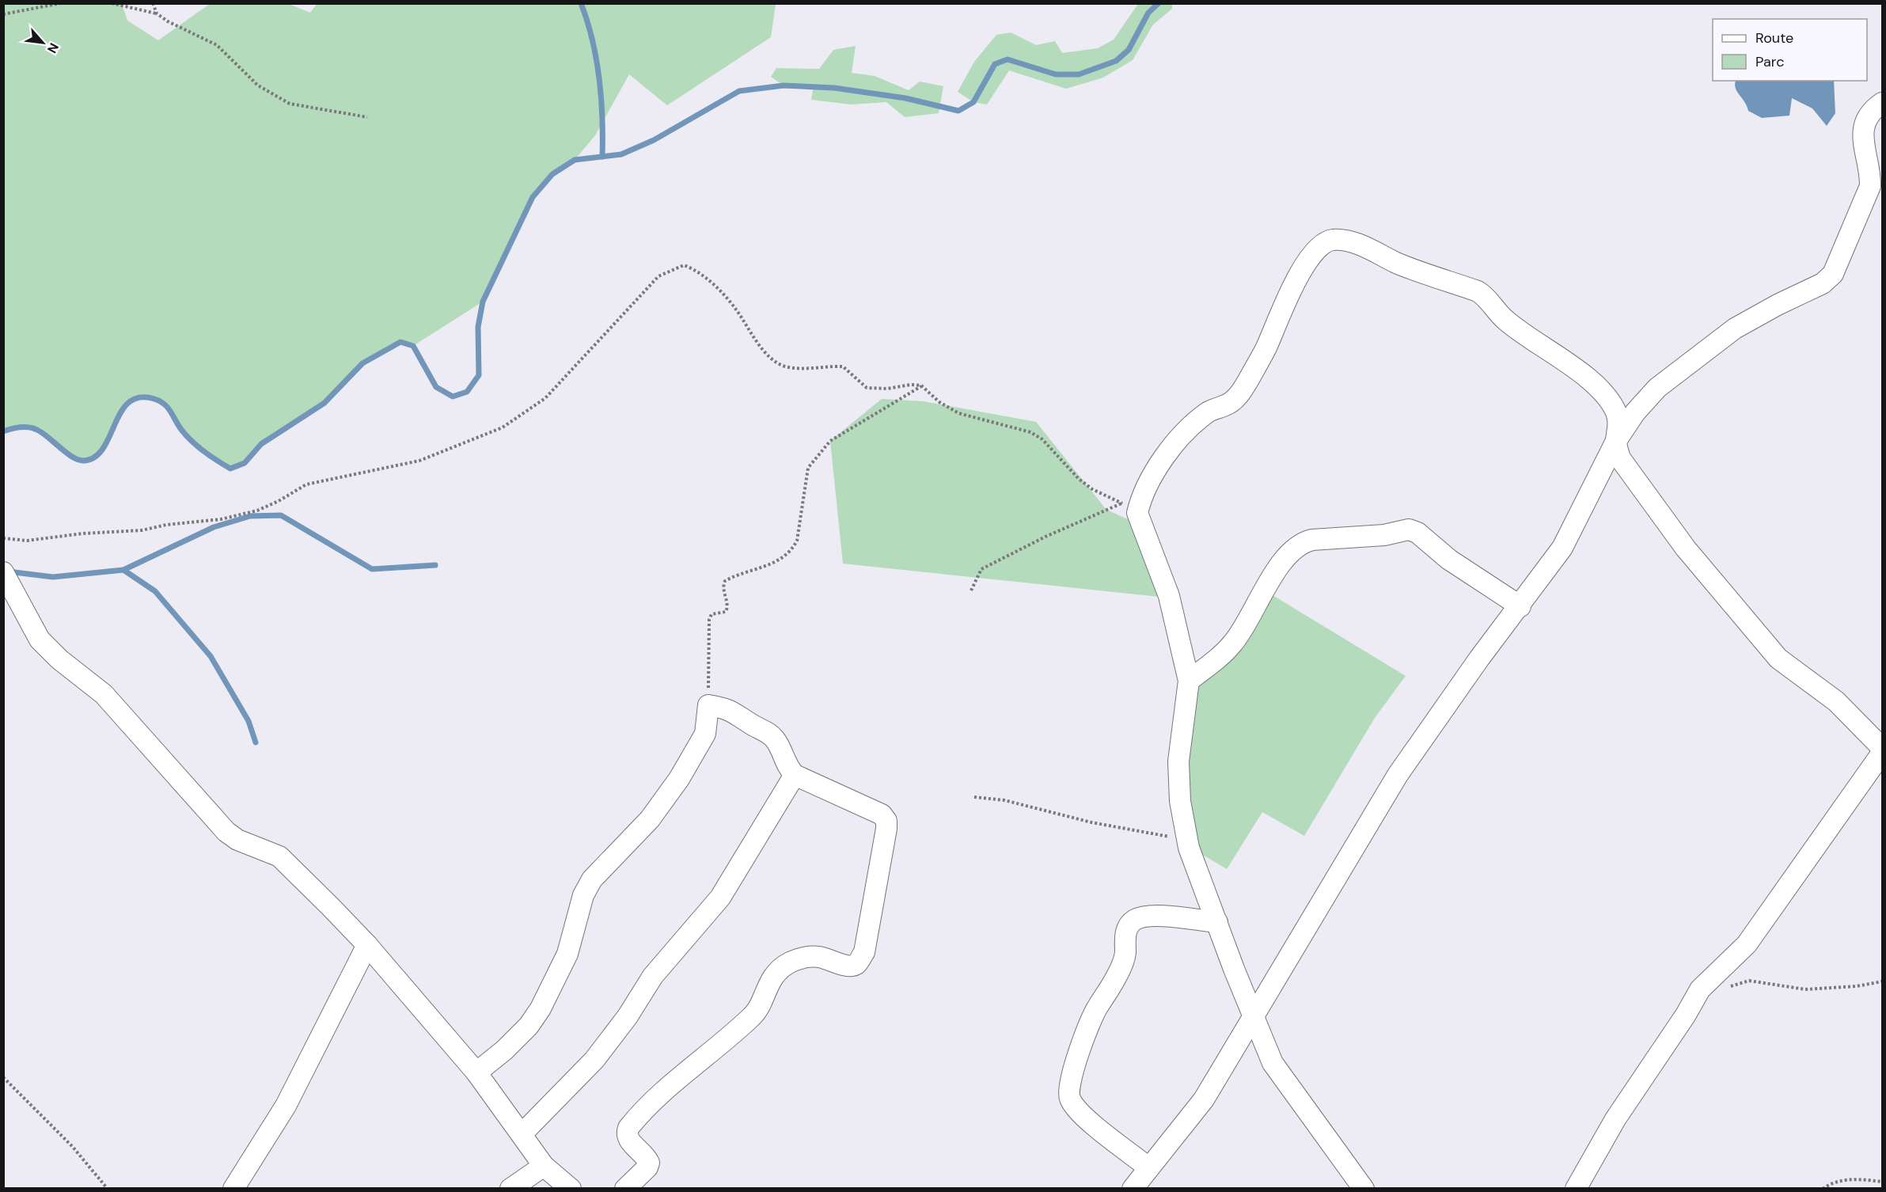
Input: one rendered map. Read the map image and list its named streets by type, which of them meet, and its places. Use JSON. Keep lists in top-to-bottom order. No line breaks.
{"legend":["Route","Parc"],"north":"bottom right"}
